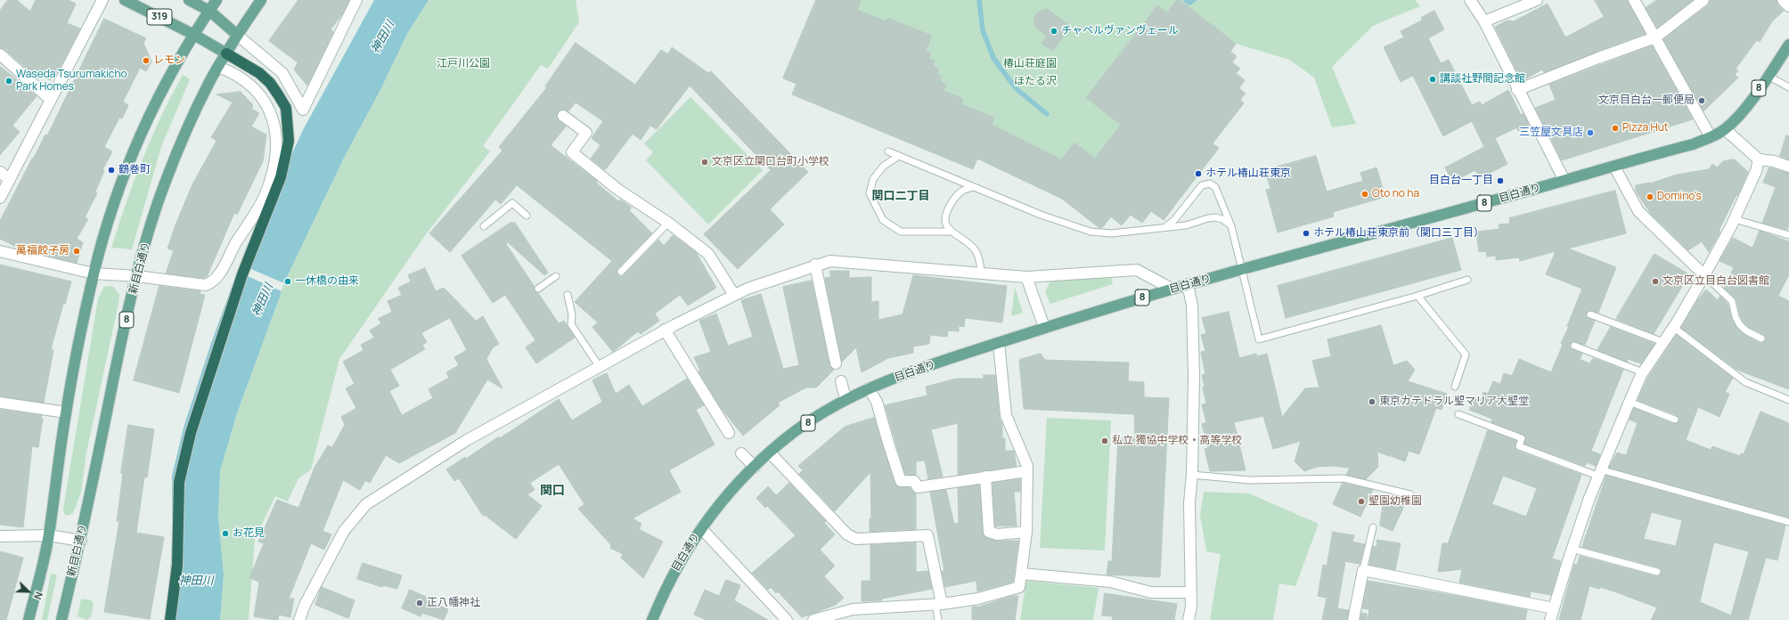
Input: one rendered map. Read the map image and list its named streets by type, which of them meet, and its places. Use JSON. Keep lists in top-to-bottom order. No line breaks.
{"streets":{"main road":["319","8","目白通り","新目白通り"]},"crossings":[["319","新目白通り"]],"districts":["関口二丁目","関口"],"water":["神田川"],"parks":["江戸川公園","椿山荘庭園","ほたる沢"],"places":["チャペルヴァンヴェール","レモン","講談社野間記念館","Waseda Tsurumakicho Park Homes","文京目白台一郵便局","Pizza Hut","三笠屋文具店","文京区立関口台町小学校","鶴巻町","ホテル椿山荘東京","目白台一丁目","Oto no ha","Domino's","ホテル椿山荘東京前（関口三丁目）","萬福餃子房","一休橋の由来","文京区立目白台図書館","東京カテドラル聖マリア大聖堂","私立 獨協中学校・高等学校","聖園幼稚園","お花見","正八幡神社"],"north":"bottom right"}
